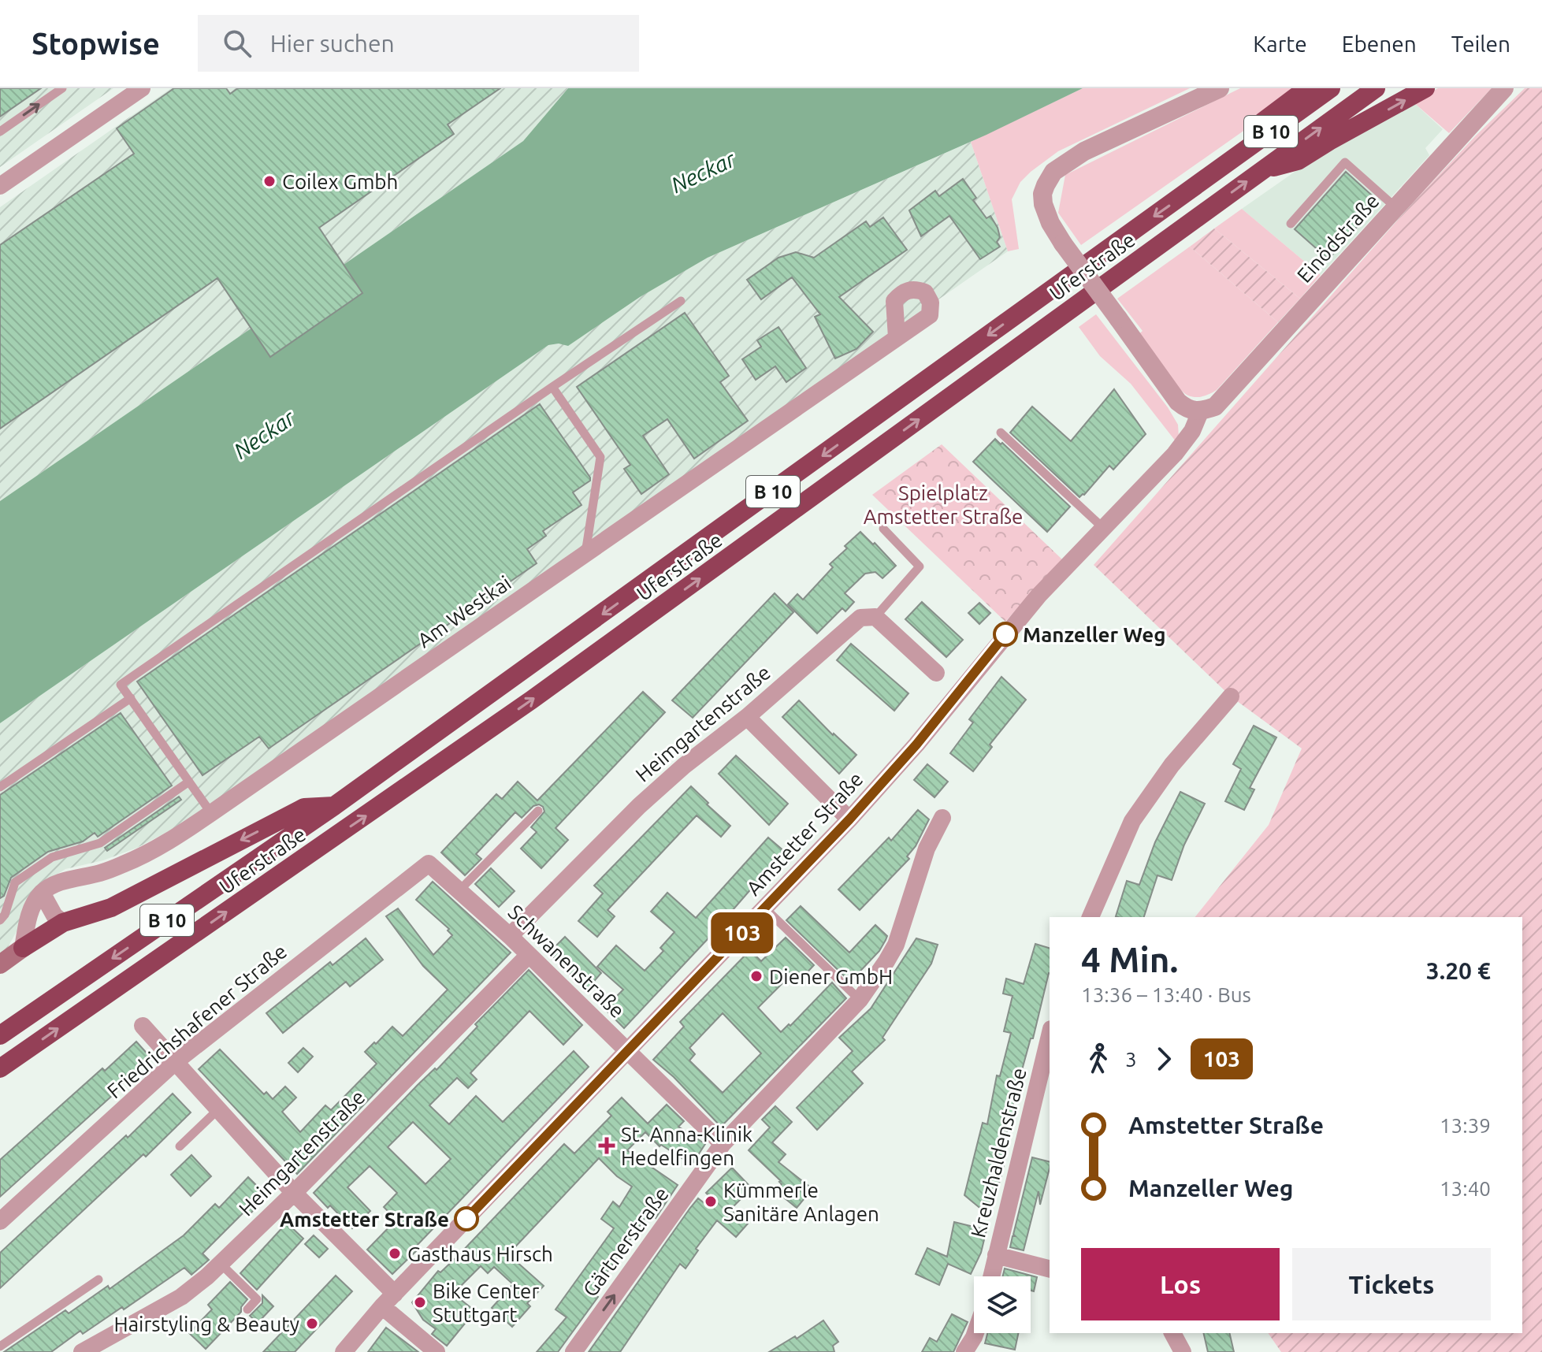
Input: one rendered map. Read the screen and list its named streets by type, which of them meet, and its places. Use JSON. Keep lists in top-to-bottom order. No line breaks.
{"streets":{"highway":["B 10","Uferstraße"],"street":["Einödstraße","Am Westkai","Heimgartenstraße","Amstetter Straße","Schwanenstraße","Friedrichshafener Straße","Kreuzhaldenstraße","Gärtnerstraße"]},"crossings":[["B 10","Uferstraße"],["Einödstraße","Amstetter Straße"],["Heimgartenstraße","Schwanenstraße"],["Amstetter Straße","Schwanenstraße"],["Schwanenstraße","Friedrichshafener Straße"],["Schwanenstraße","Gärtnerstraße"]],"one_way":["Gärtnerstraße"],"water":["Neckar"],"parks":["Spielplatz Amstetter Straße"],"places":{"other":["Coilex Gmbh","Manzeller Weg","Diener GmbH","Kümmerle Sanitäre Anlagen","Amstetter Straße","Gasthaus Hirsch","Bike Center Stuttgart","Hairstyling & Beauty"],"health":["St. Anna-Klinik Hedelfingen"]},"lines":["bus line 103"],"page":{"header":"Stopwise","search":"Hier suchen","nav":["Karte","Ebenen","Teilen"],"on_map":"103","heading":["4 Min.","13:36 – 13:40 · Bus","3.20 €"],"legs":["3","103"],"list":[{"name":"Amstetter Straße","value":"13:39"},{"name":"Manzeller Weg","value":"13:40"}],"buttons":["Los","Tickets"]}}
